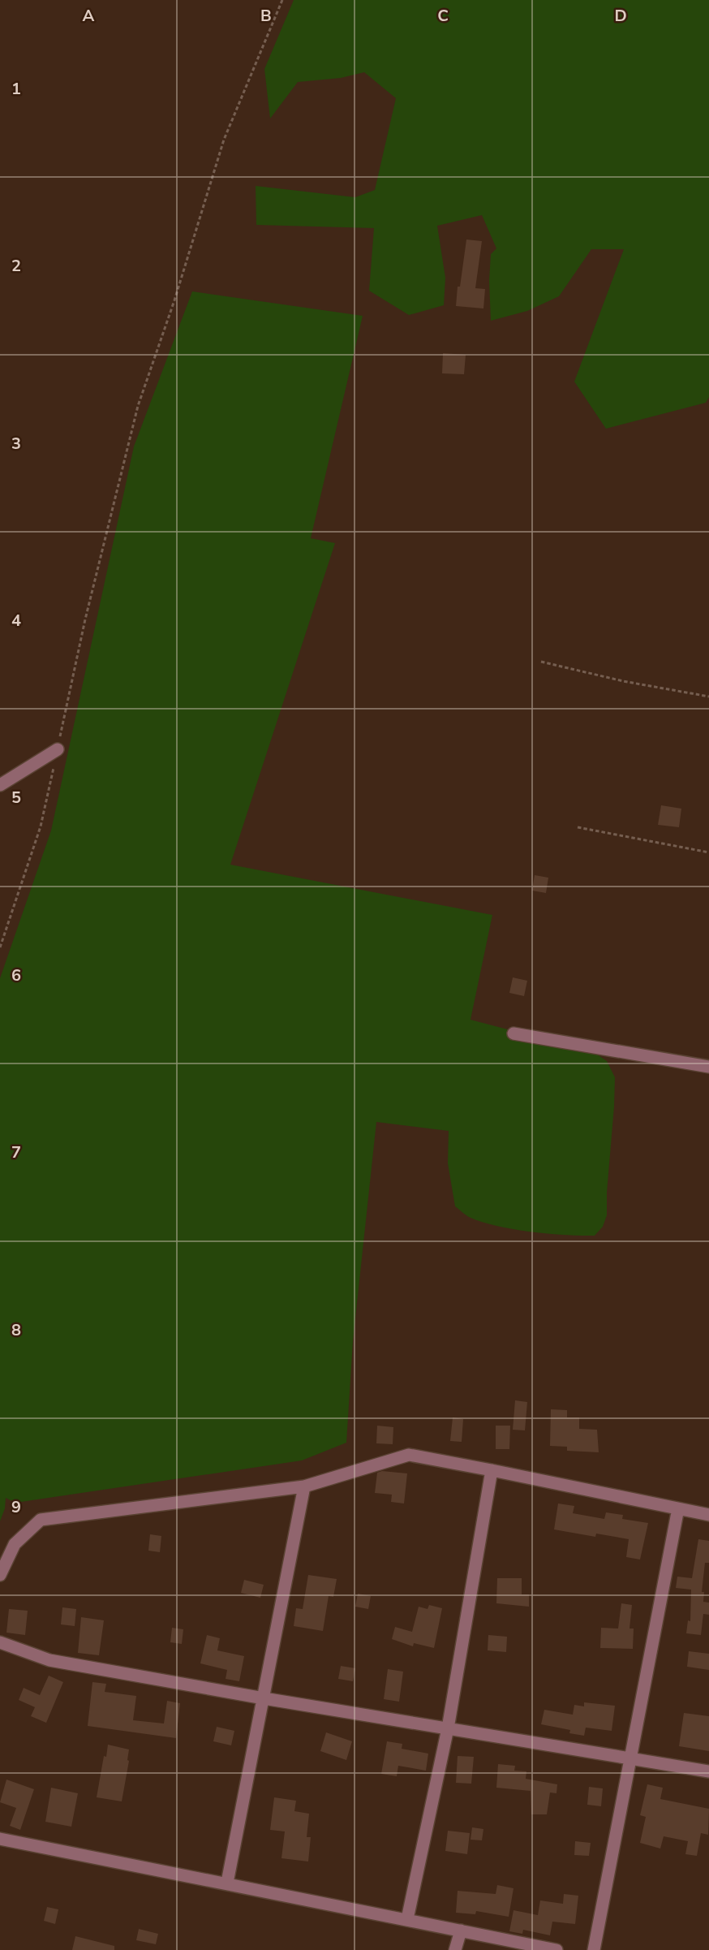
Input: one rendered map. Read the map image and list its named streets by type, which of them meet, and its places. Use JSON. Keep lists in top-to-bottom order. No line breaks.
{"grid":{"columns":["A","B","C","D"],"rows":["1","2","3","4","5","6","7","8","9"]}}
